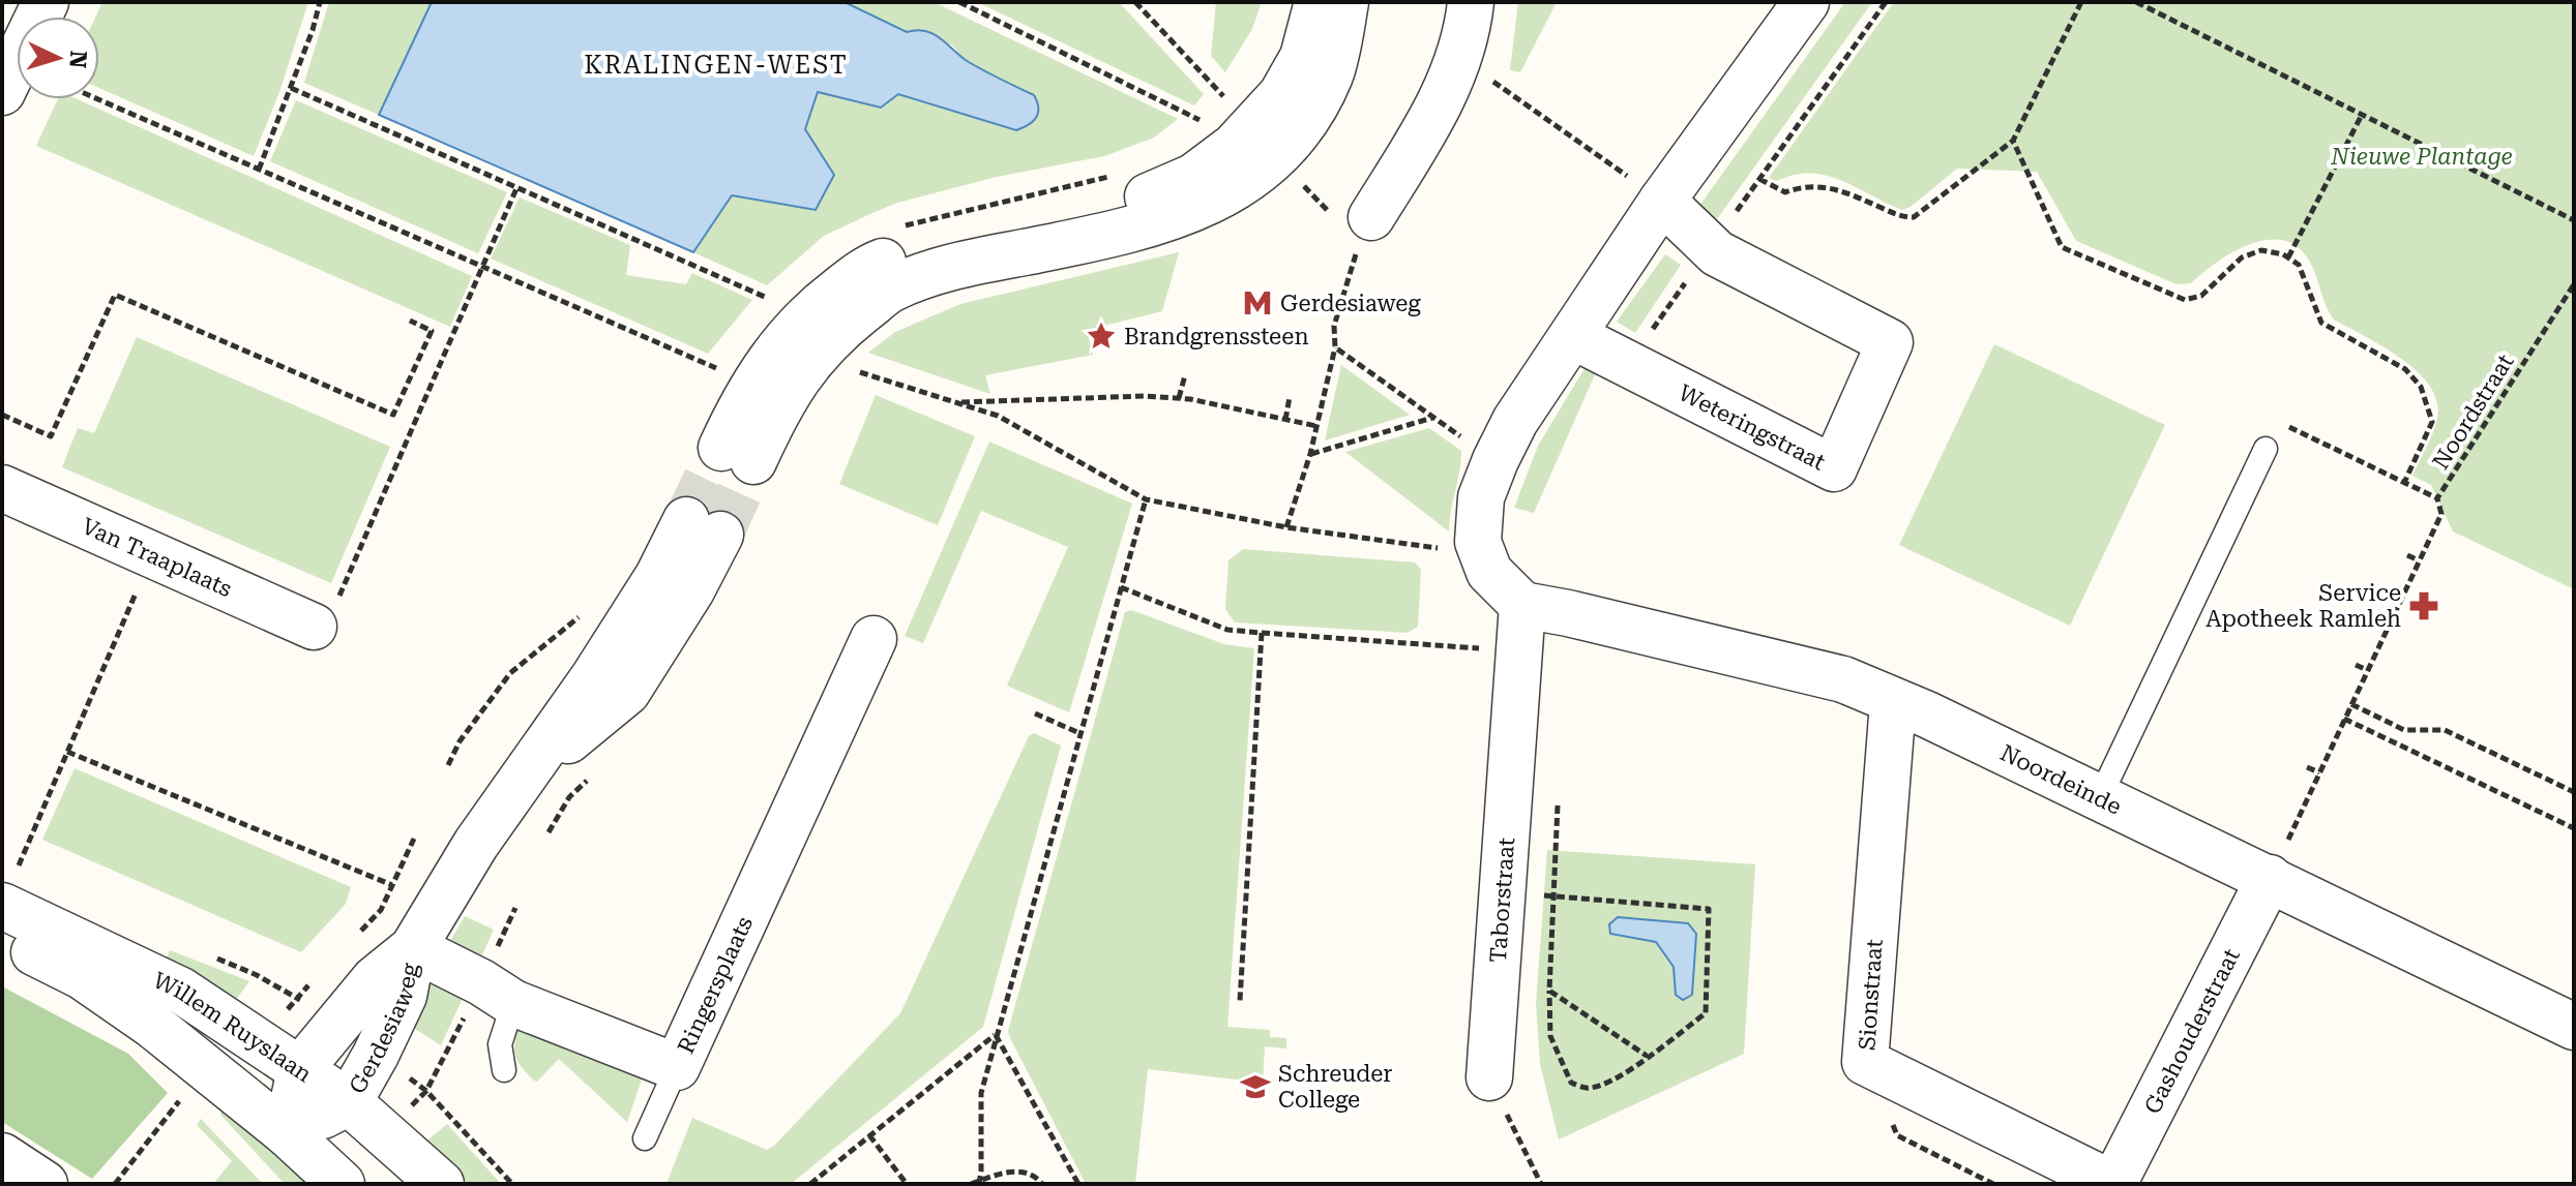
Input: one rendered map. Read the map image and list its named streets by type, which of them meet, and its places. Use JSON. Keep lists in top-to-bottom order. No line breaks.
{"streets":{"street":["Weteringstraat","Van Traaplaats","Noordeinde","Taborstraat","Ringersplaats","Sionstraat","Gerdesiaweg","Willem Ruyslaan","Gashouderstraat"],"path":["Noordstraat"]},"crossings":[["Noordstraat","Noordeinde"],["Noordstraat","Gashouderstraat"],["Noordeinde","Taborstraat"],["Noordeinde","Sionstraat"],["Noordeinde","Gashouderstraat"],["Ringersplaats","Gerdesiaweg"],["Sionstraat","Gashouderstraat"],["Gerdesiaweg","Willem Ruyslaan"]],"districts":["KRALINGEN-WEST"],"parks":["Nieuwe Plantage"],"places":{"metro station":["Gerdesiaweg"],"place":["Brandgrenssteen"],"pharmacy":["Service Apotheek Ramleh"],"school or university":["Schreuder College"]},"north":"right"}
